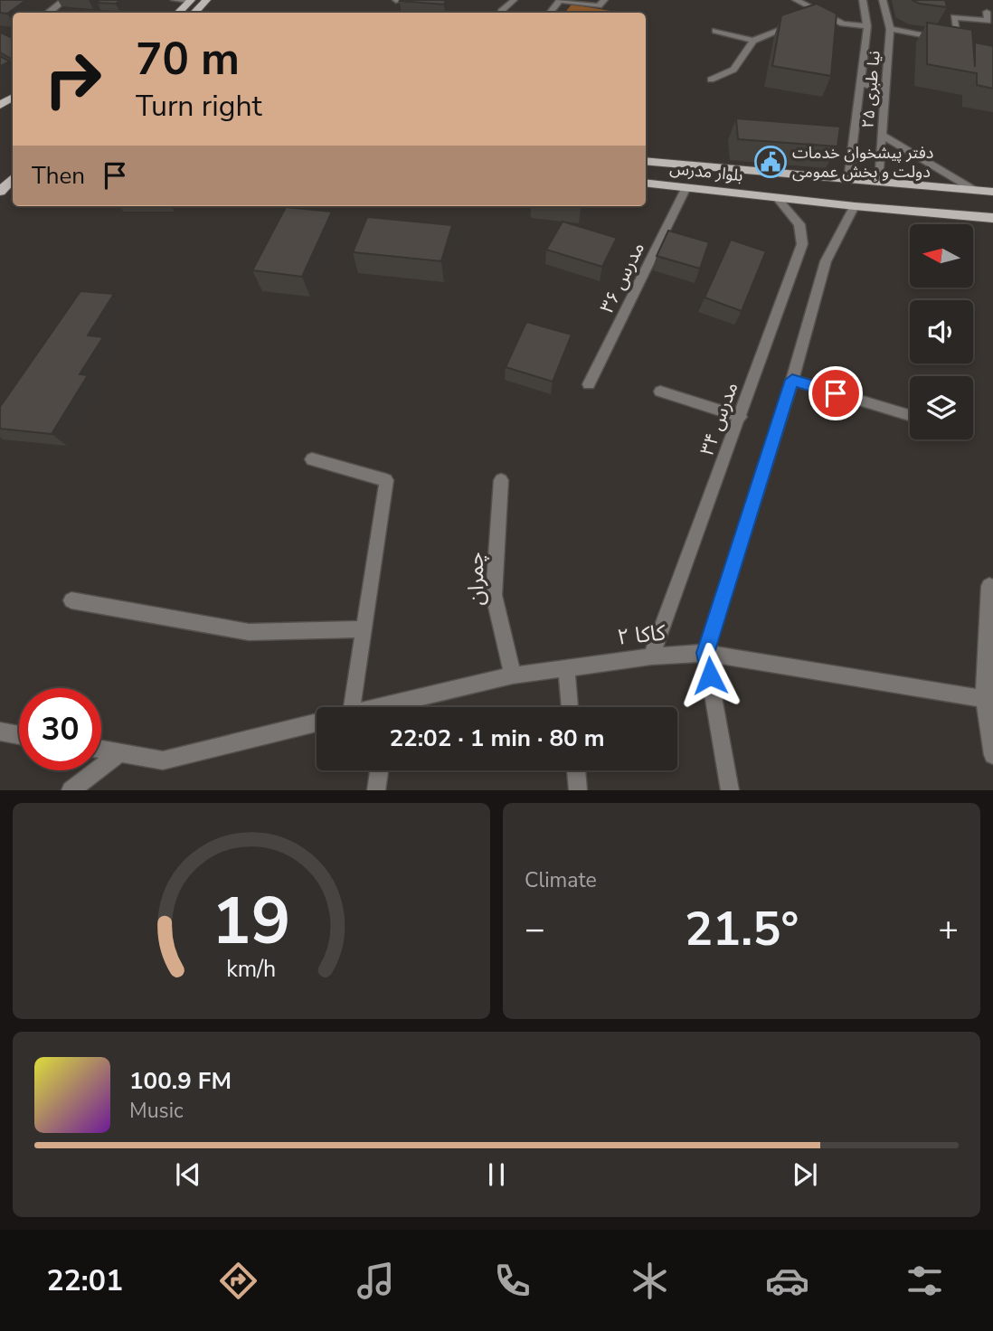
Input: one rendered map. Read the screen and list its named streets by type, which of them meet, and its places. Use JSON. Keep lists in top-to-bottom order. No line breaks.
{"streets":{"main road":["بلوار مدرس"],"street":["نیا طبری ۲۵","مدرس ۳۶","مدرس ۳۴","چمران","کاکا ۲"]},"crossings":[["نیا طبری ۲۵","بلوار مدرس"],["بلوار مدرس","مدرس ۳۶"],["بلوار مدرس","مدرس ۳۴"],["مدرس ۳۴","کاکا ۲"],["چمران","کاکا ۲"]],"places":{"public building":["دفتر پیشخوان خدمات دولت و بخش عمومی"]},"north":"left","page":{"turn":["70 m","Turn right"],"then":"Then","limit":"30","trip":"22:02 · 1 min · 80 m","tile":"Climate","heat":["−","21.5°","+"],"song":["100.9 FM","Music"],"tabs":"22:01","gauge":["19","km/h"]}}
